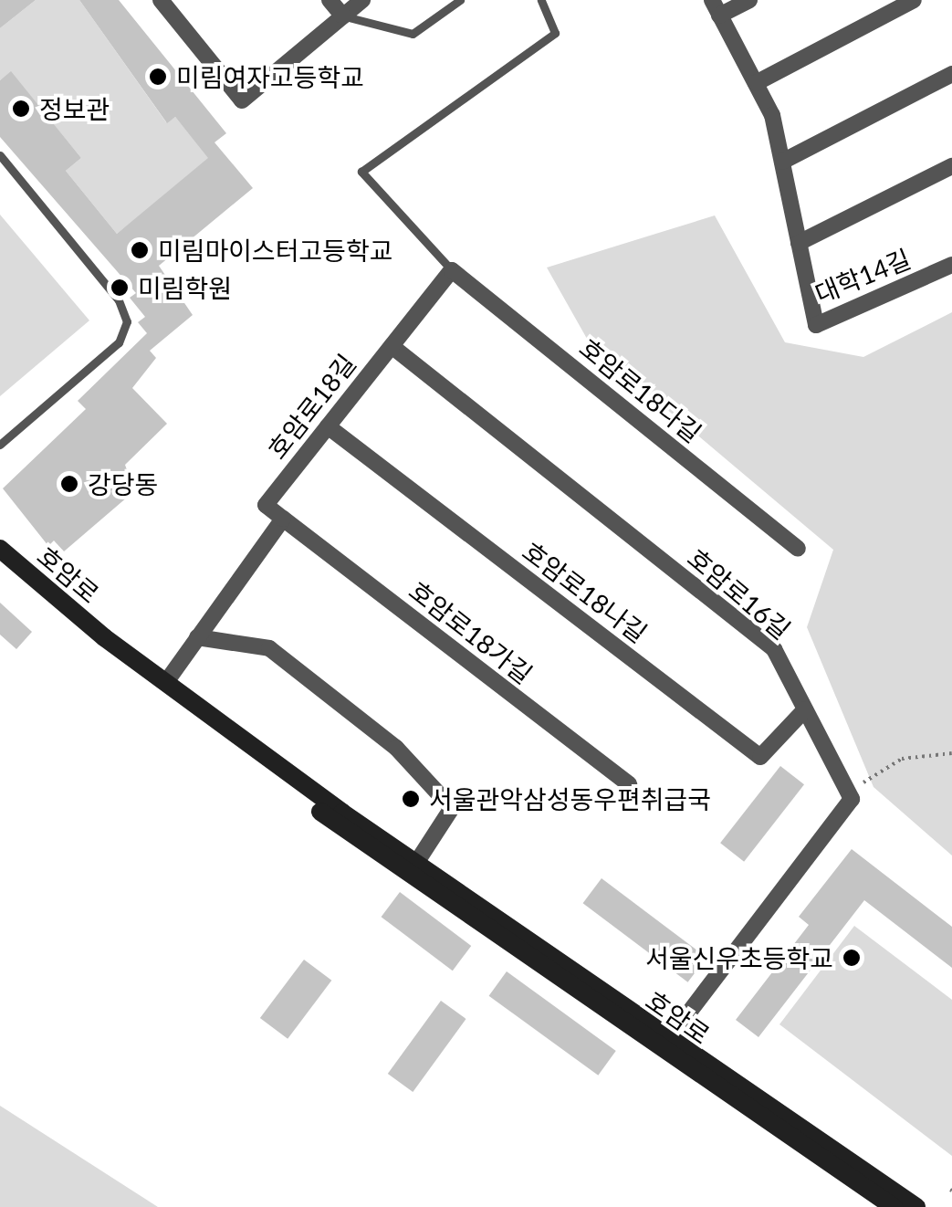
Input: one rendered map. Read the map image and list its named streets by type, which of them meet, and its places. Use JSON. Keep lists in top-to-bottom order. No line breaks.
{"streets":{"main road":["호암로"],"street":["대학14길","호암로18다길","호암로18길","호암로18나길","호암로16길","호암로18가길"]},"crossings":[["호암로18다길","호암로18길"],["호암로18길","호암로18나길"],["호암로18길","호암로16길"],["호암로18길","호암로18가길"],["호암로18나길","호암로16길"]],"places":["미림여자고등학교","정보관","미림마이스터고등학교","미림학원","강당동","서울관악삼성동우편취급국","서울신우초등학교"]}
